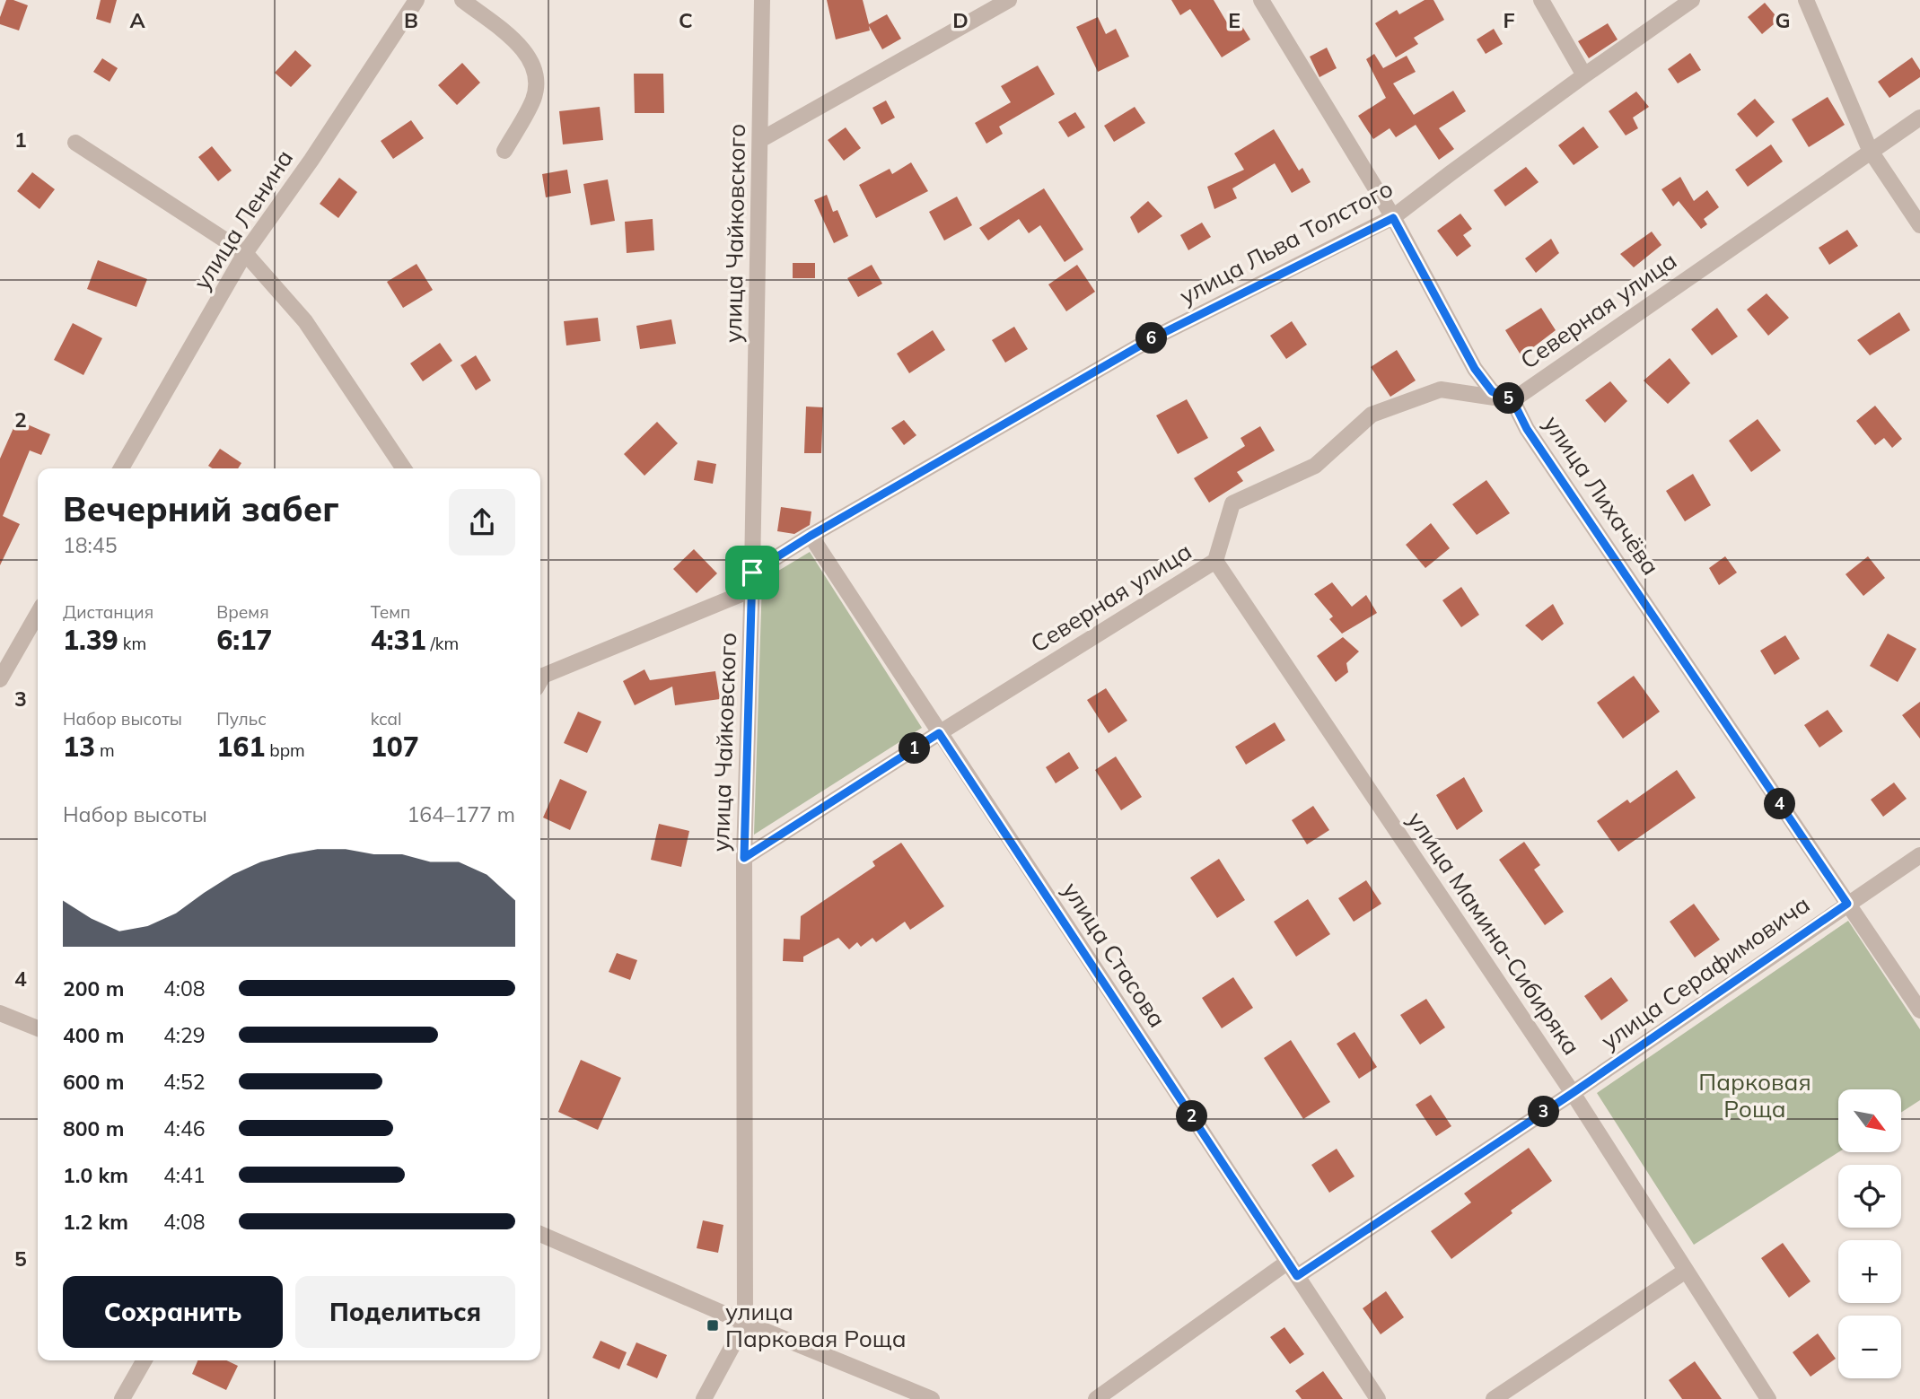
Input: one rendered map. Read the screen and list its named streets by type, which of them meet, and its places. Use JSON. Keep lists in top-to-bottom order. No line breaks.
{"streets":{"street":["улица Ленина","улица Чайковского","улица Льва Толстого","Северная улица","улица Лихачёва","улица Мамина-Сибиряка","улица Стасова","улица Серафимовича"]},"crossings":[["улица Чайковского","улица Льва Толстого"],["улица Чайковского","Северная улица"],["улица Льва Толстого","улица Стасова"],["Северная улица","улица Лихачёва"],["Северная улица","улица Мамина-Сибиряка"],["Северная улица","улица Стасова"],["улица Лихачёва","улица Серафимовича"],["улица Мамина-Сибиряка","улица Серафимовича"],["улица Стасова","улица Серафимовича"]],"parks":["Парковая Роща"],"places":{"transit":["улица Парковая Роща"]},"north":"bottom right","page":{"pins":["6","5","1","4","3","2"],"heading":["Вечерний забег","18:45"],"stats":[["Дистанция","1.39 km"],["Время","6:17"],["Темп","4:31 /km"],["Набор высоты","13 m"],["Пульс","161 bpm"],["kcal","107"]],"chart":["Набор высоты","164–177 m"],"list":[{"name":"200 m","note":"4:08"},{"name":"400 m","note":"4:29"},{"name":"600 m","note":"4:52"},{"name":"800 m","note":"4:46"},{"name":"1.0 km","note":"4:41"},{"name":"1.2 km","note":"4:08"}],"map_buttons":["+","−"],"buttons":["Сохранить","Поделиться"]},"grid":{"columns":["A","B","C","D","E","F","G"],"rows":["1","2","3","4","5"]}}
